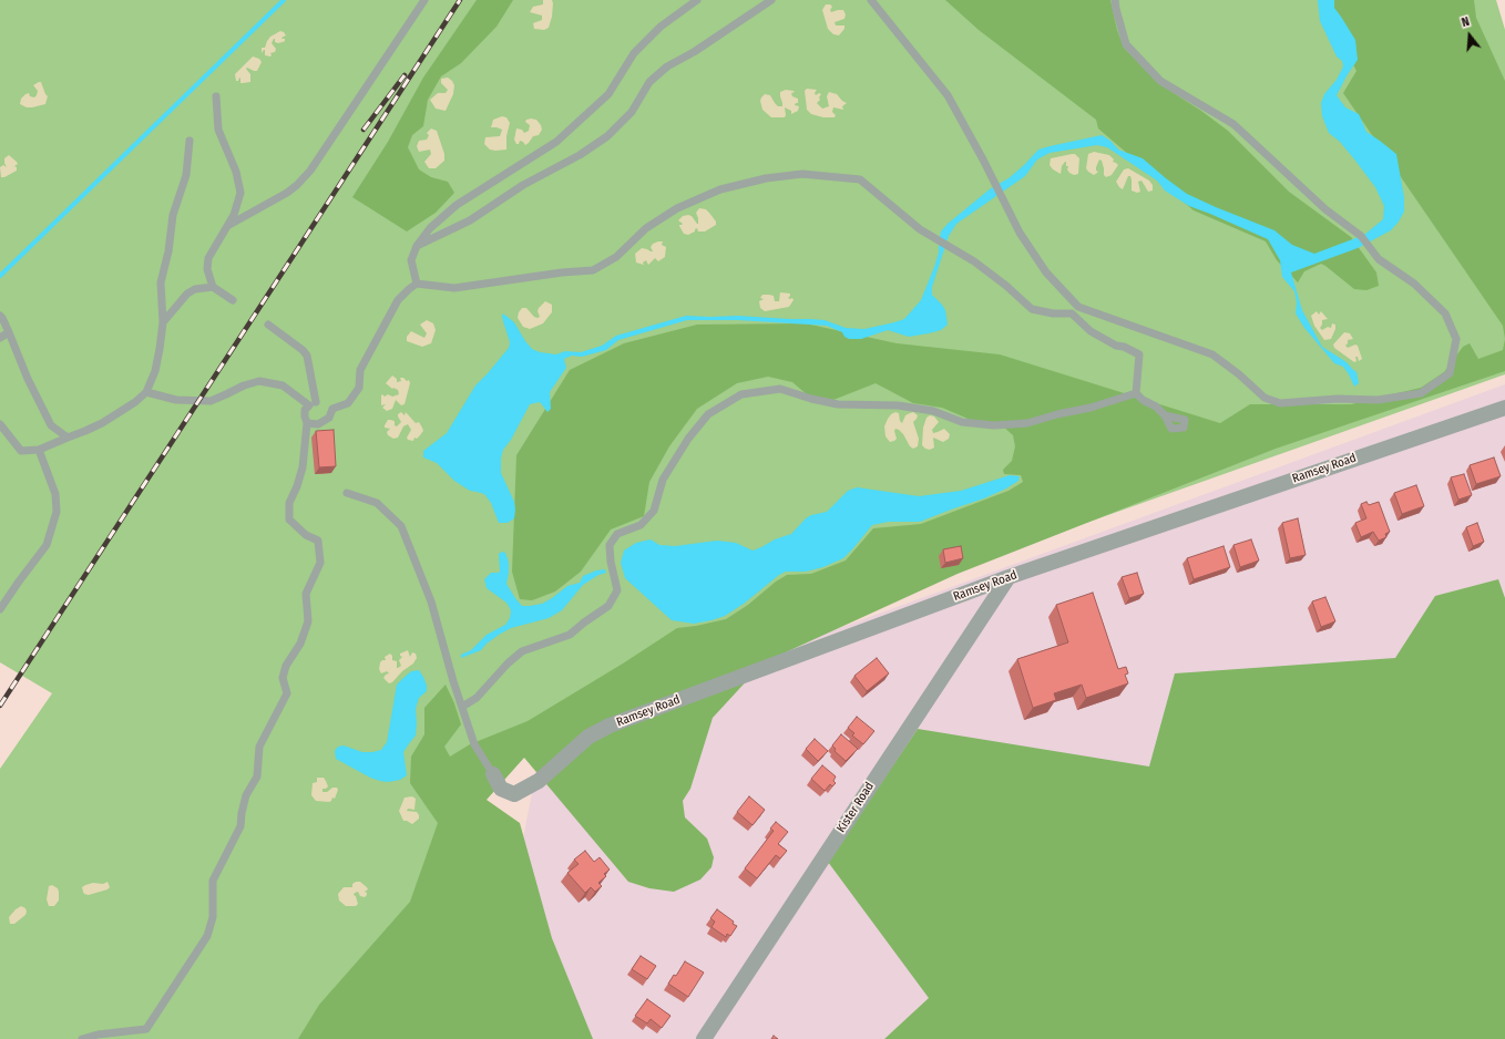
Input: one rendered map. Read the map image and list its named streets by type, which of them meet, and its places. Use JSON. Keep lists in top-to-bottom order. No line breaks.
{"streets":{"street":["Ramsey Road","Kister Road"]},"crossings":[["Ramsey Road","Kister Road"]],"north":"top"}
